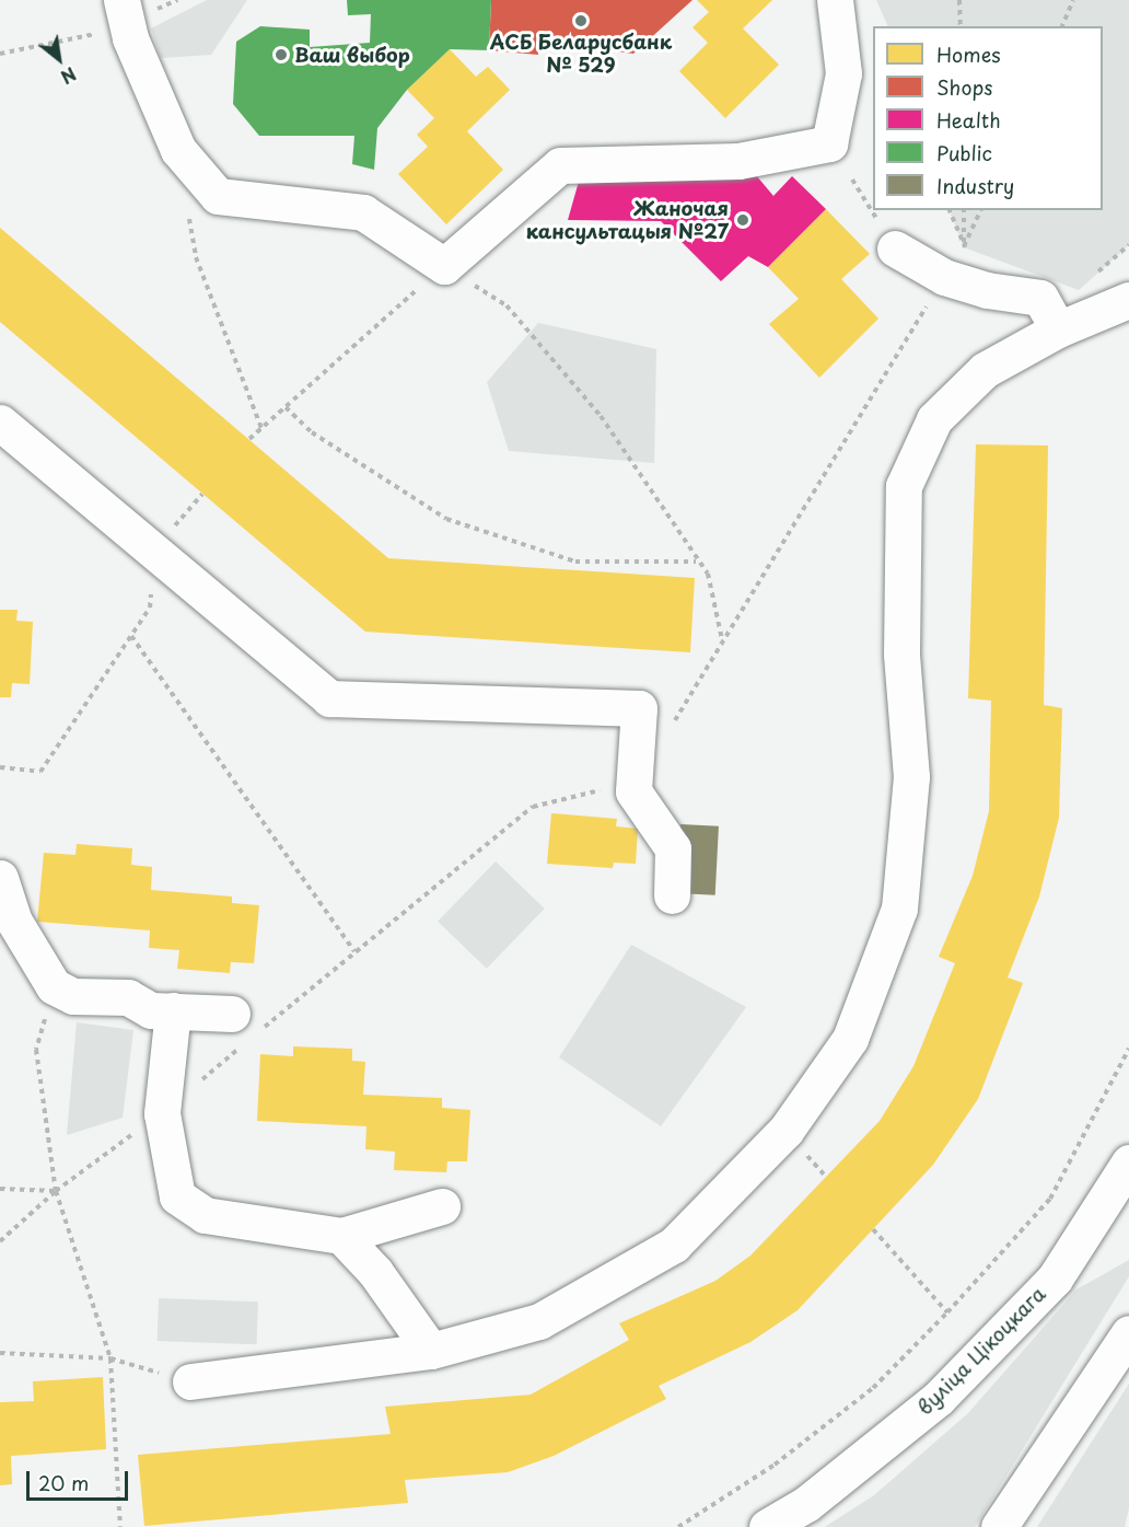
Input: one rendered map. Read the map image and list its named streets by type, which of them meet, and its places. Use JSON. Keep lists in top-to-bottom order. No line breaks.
{"streets":{"main road":["вуліца Цікоцкага"]},"places":["АСБ Беларусбанк № 529","Ваш выбор","Жаночая кансультацыя №27"],"legend":["Homes","Shops","Health","Public","Industry"],"scale_bar":"20 m","north":"bottom right"}
